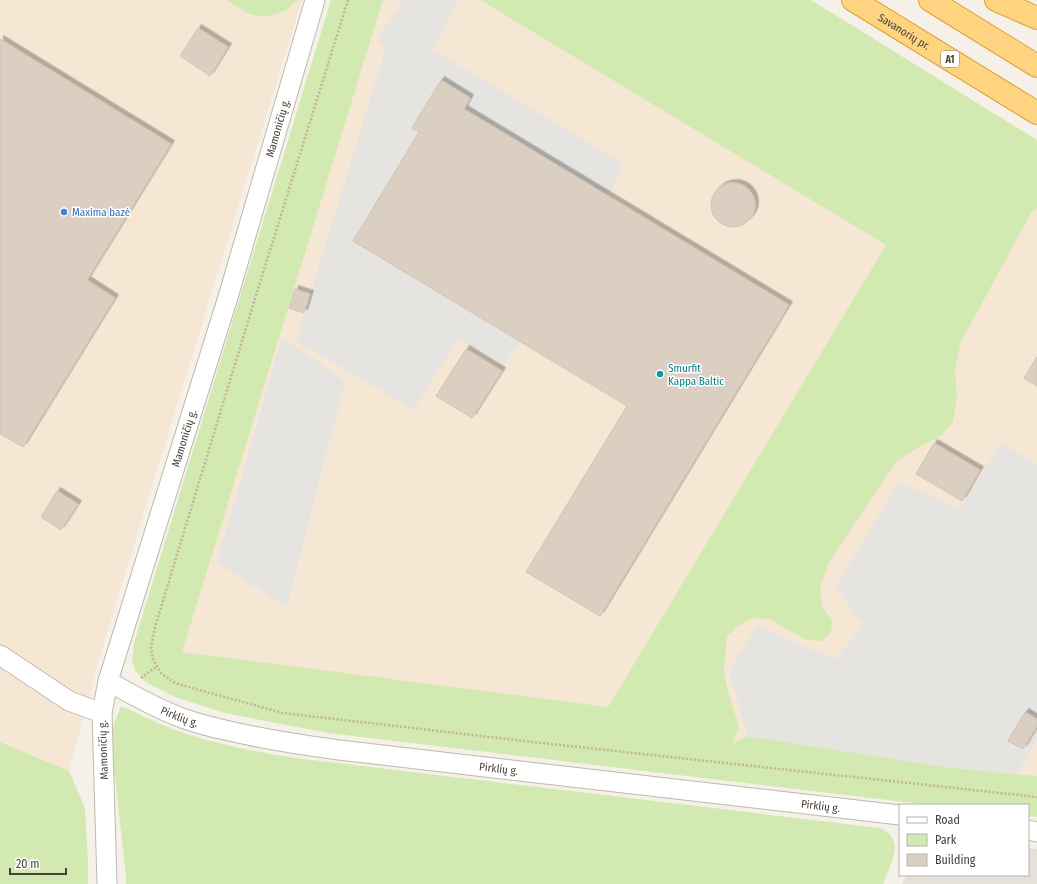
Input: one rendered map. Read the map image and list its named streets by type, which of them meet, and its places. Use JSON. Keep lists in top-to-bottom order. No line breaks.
{"streets":{"highway":["Savanorių pr.","A1"],"street":["Mamoničių g.","Pirklių g."]},"crossings":[["Mamoničių g.","Pirklių g."]],"places":["Maxima bazė","Smurfit Kappa Baltic"],"legend":["Road","Park","Building"],"scale_bar":"20 m"}
